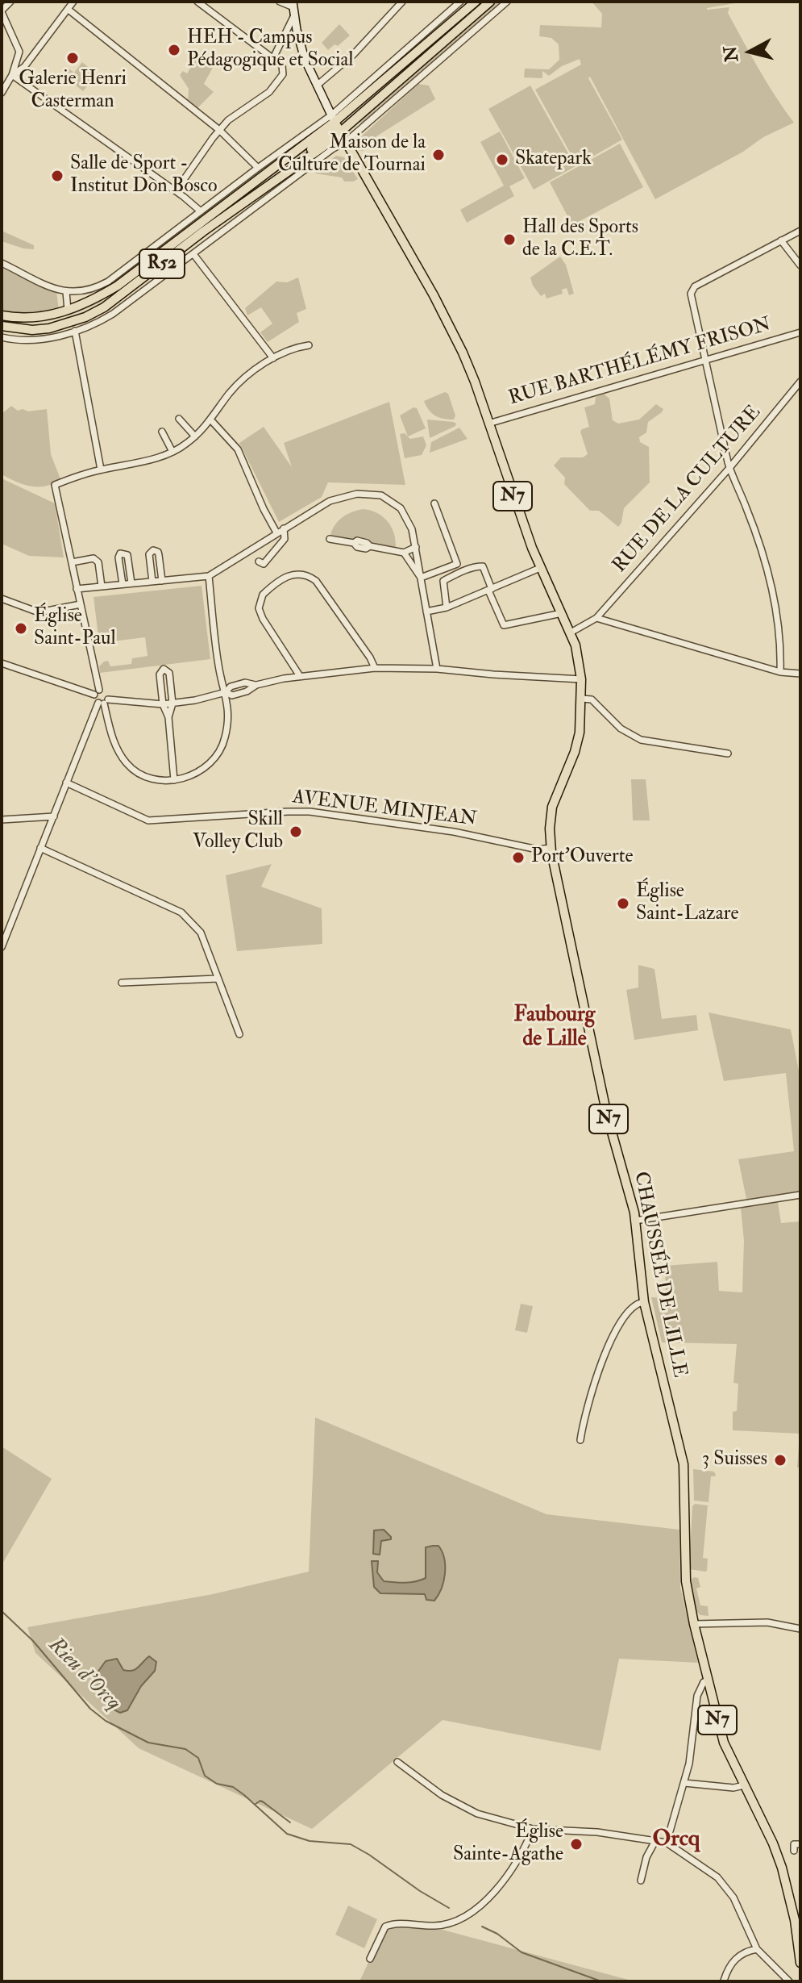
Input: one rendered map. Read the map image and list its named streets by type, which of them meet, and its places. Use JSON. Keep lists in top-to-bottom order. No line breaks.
{"streets":{"main road":["R52","N7","CHAUSSÉE DE LILLE"],"street":["RUE BARTHÉLÉMY FRISON","RUE DE LA CULTURE","AVENUE MINJEAN"]},"crossings":[["R52","N7"],["RUE BARTHÉLÉMY FRISON","CHAUSSÉE DE LILLE"],["RUE DE LA CULTURE","CHAUSSÉE DE LILLE"],["N7","CHAUSSÉE DE LILLE"],["AVENUE MINJEAN","CHAUSSÉE DE LILLE"]],"districts":["Faubourg de Lille","Orcq"],"water":["Rieu d'Orcq"],"places":["HEH - Campus Pédagogique et Social","Galerie Henri Casterman","Maison de la Culture de Tournai","Skatepark","Salle de Sport - Institut Don Bosco","Hall des Sports de la C.E.T.","Église Saint-Paul","Skill Volley Club","Port'Ouverte","Église Saint-Lazare","3 Suisses","Église Sainte-Agathe"],"north":"left"}
